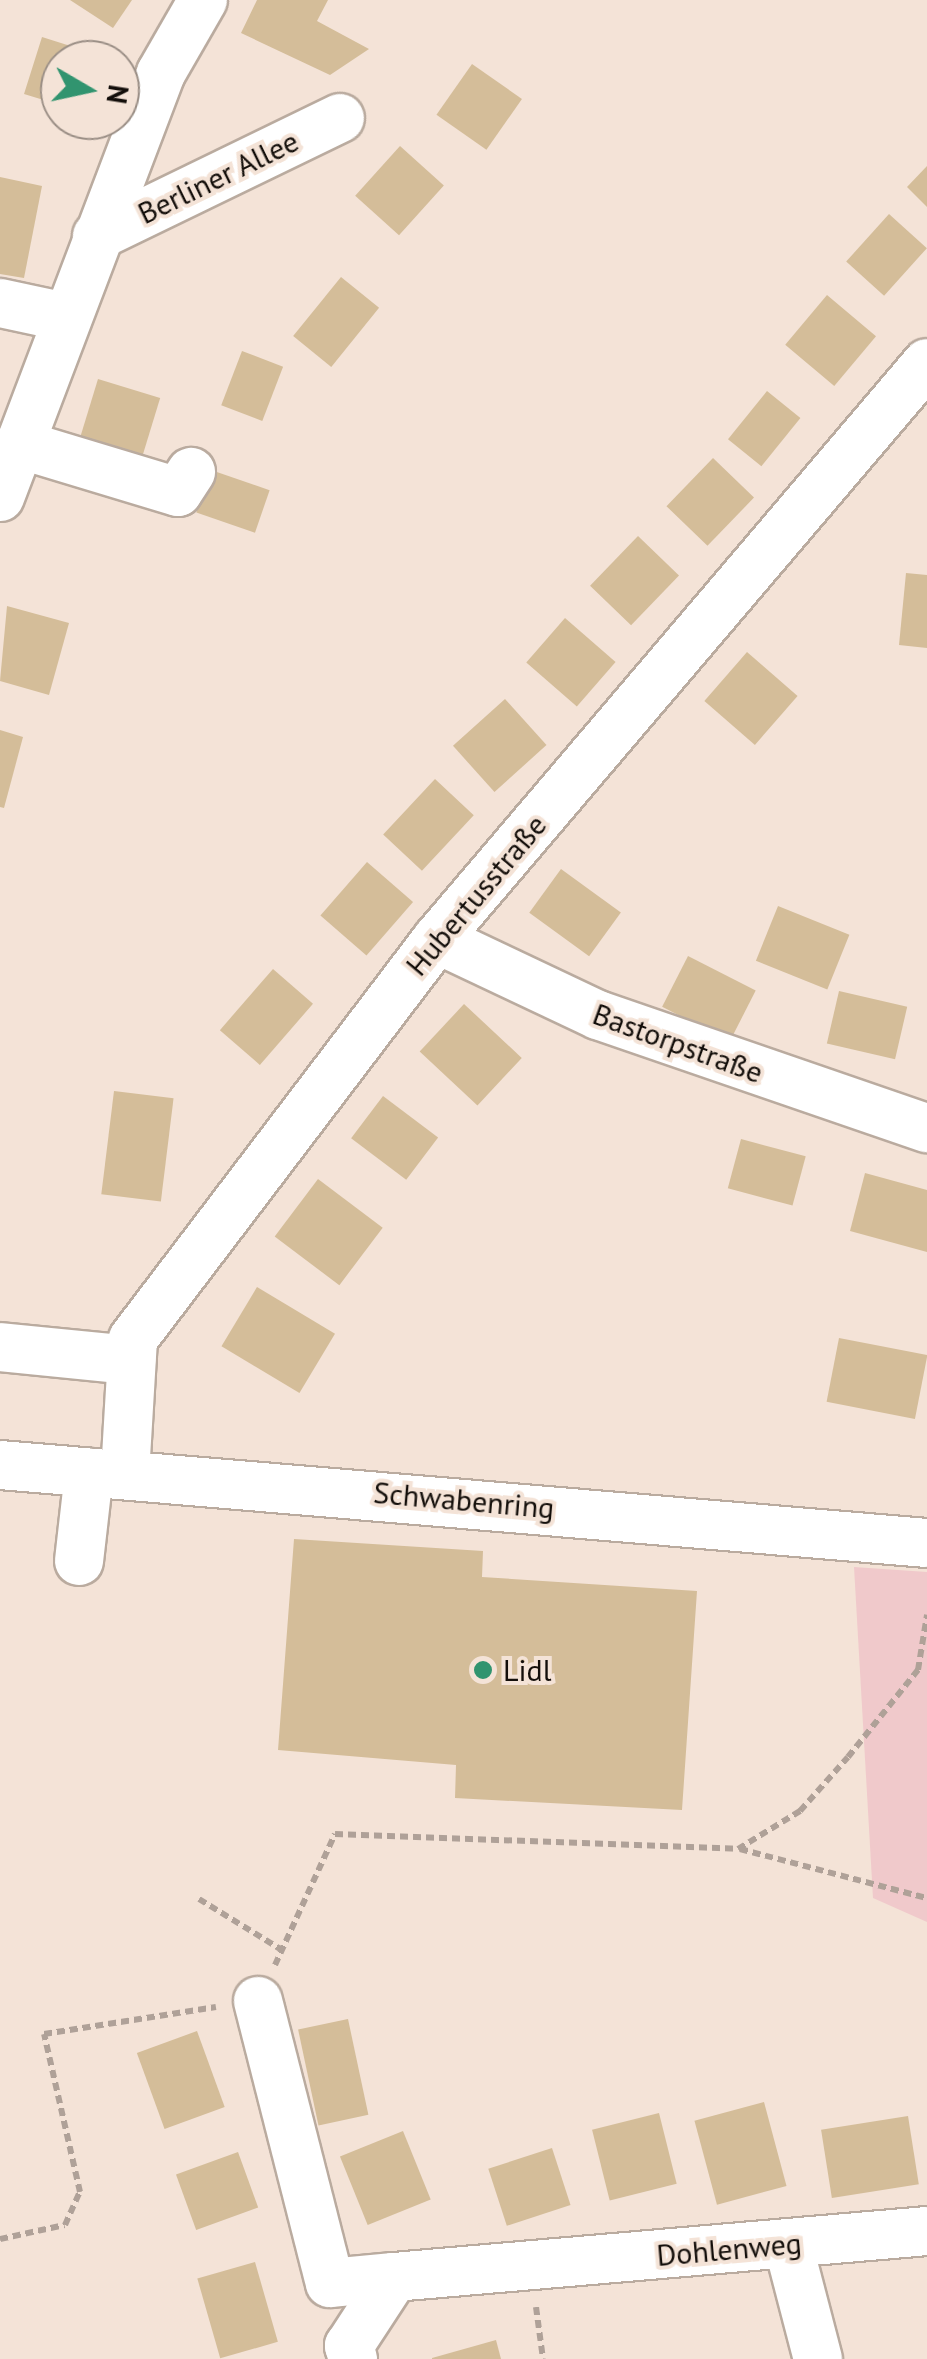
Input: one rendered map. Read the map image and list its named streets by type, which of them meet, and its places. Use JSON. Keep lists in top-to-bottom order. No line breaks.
{"streets":{"street":["Berliner Allee","Hubertusstraße","Bastorpstraße","Schwabenring","Dohlenweg"]},"crossings":[["Hubertusstraße","Bastorpstraße"],["Hubertusstraße","Schwabenring"]],"places":["Lidl"],"north":"right"}
